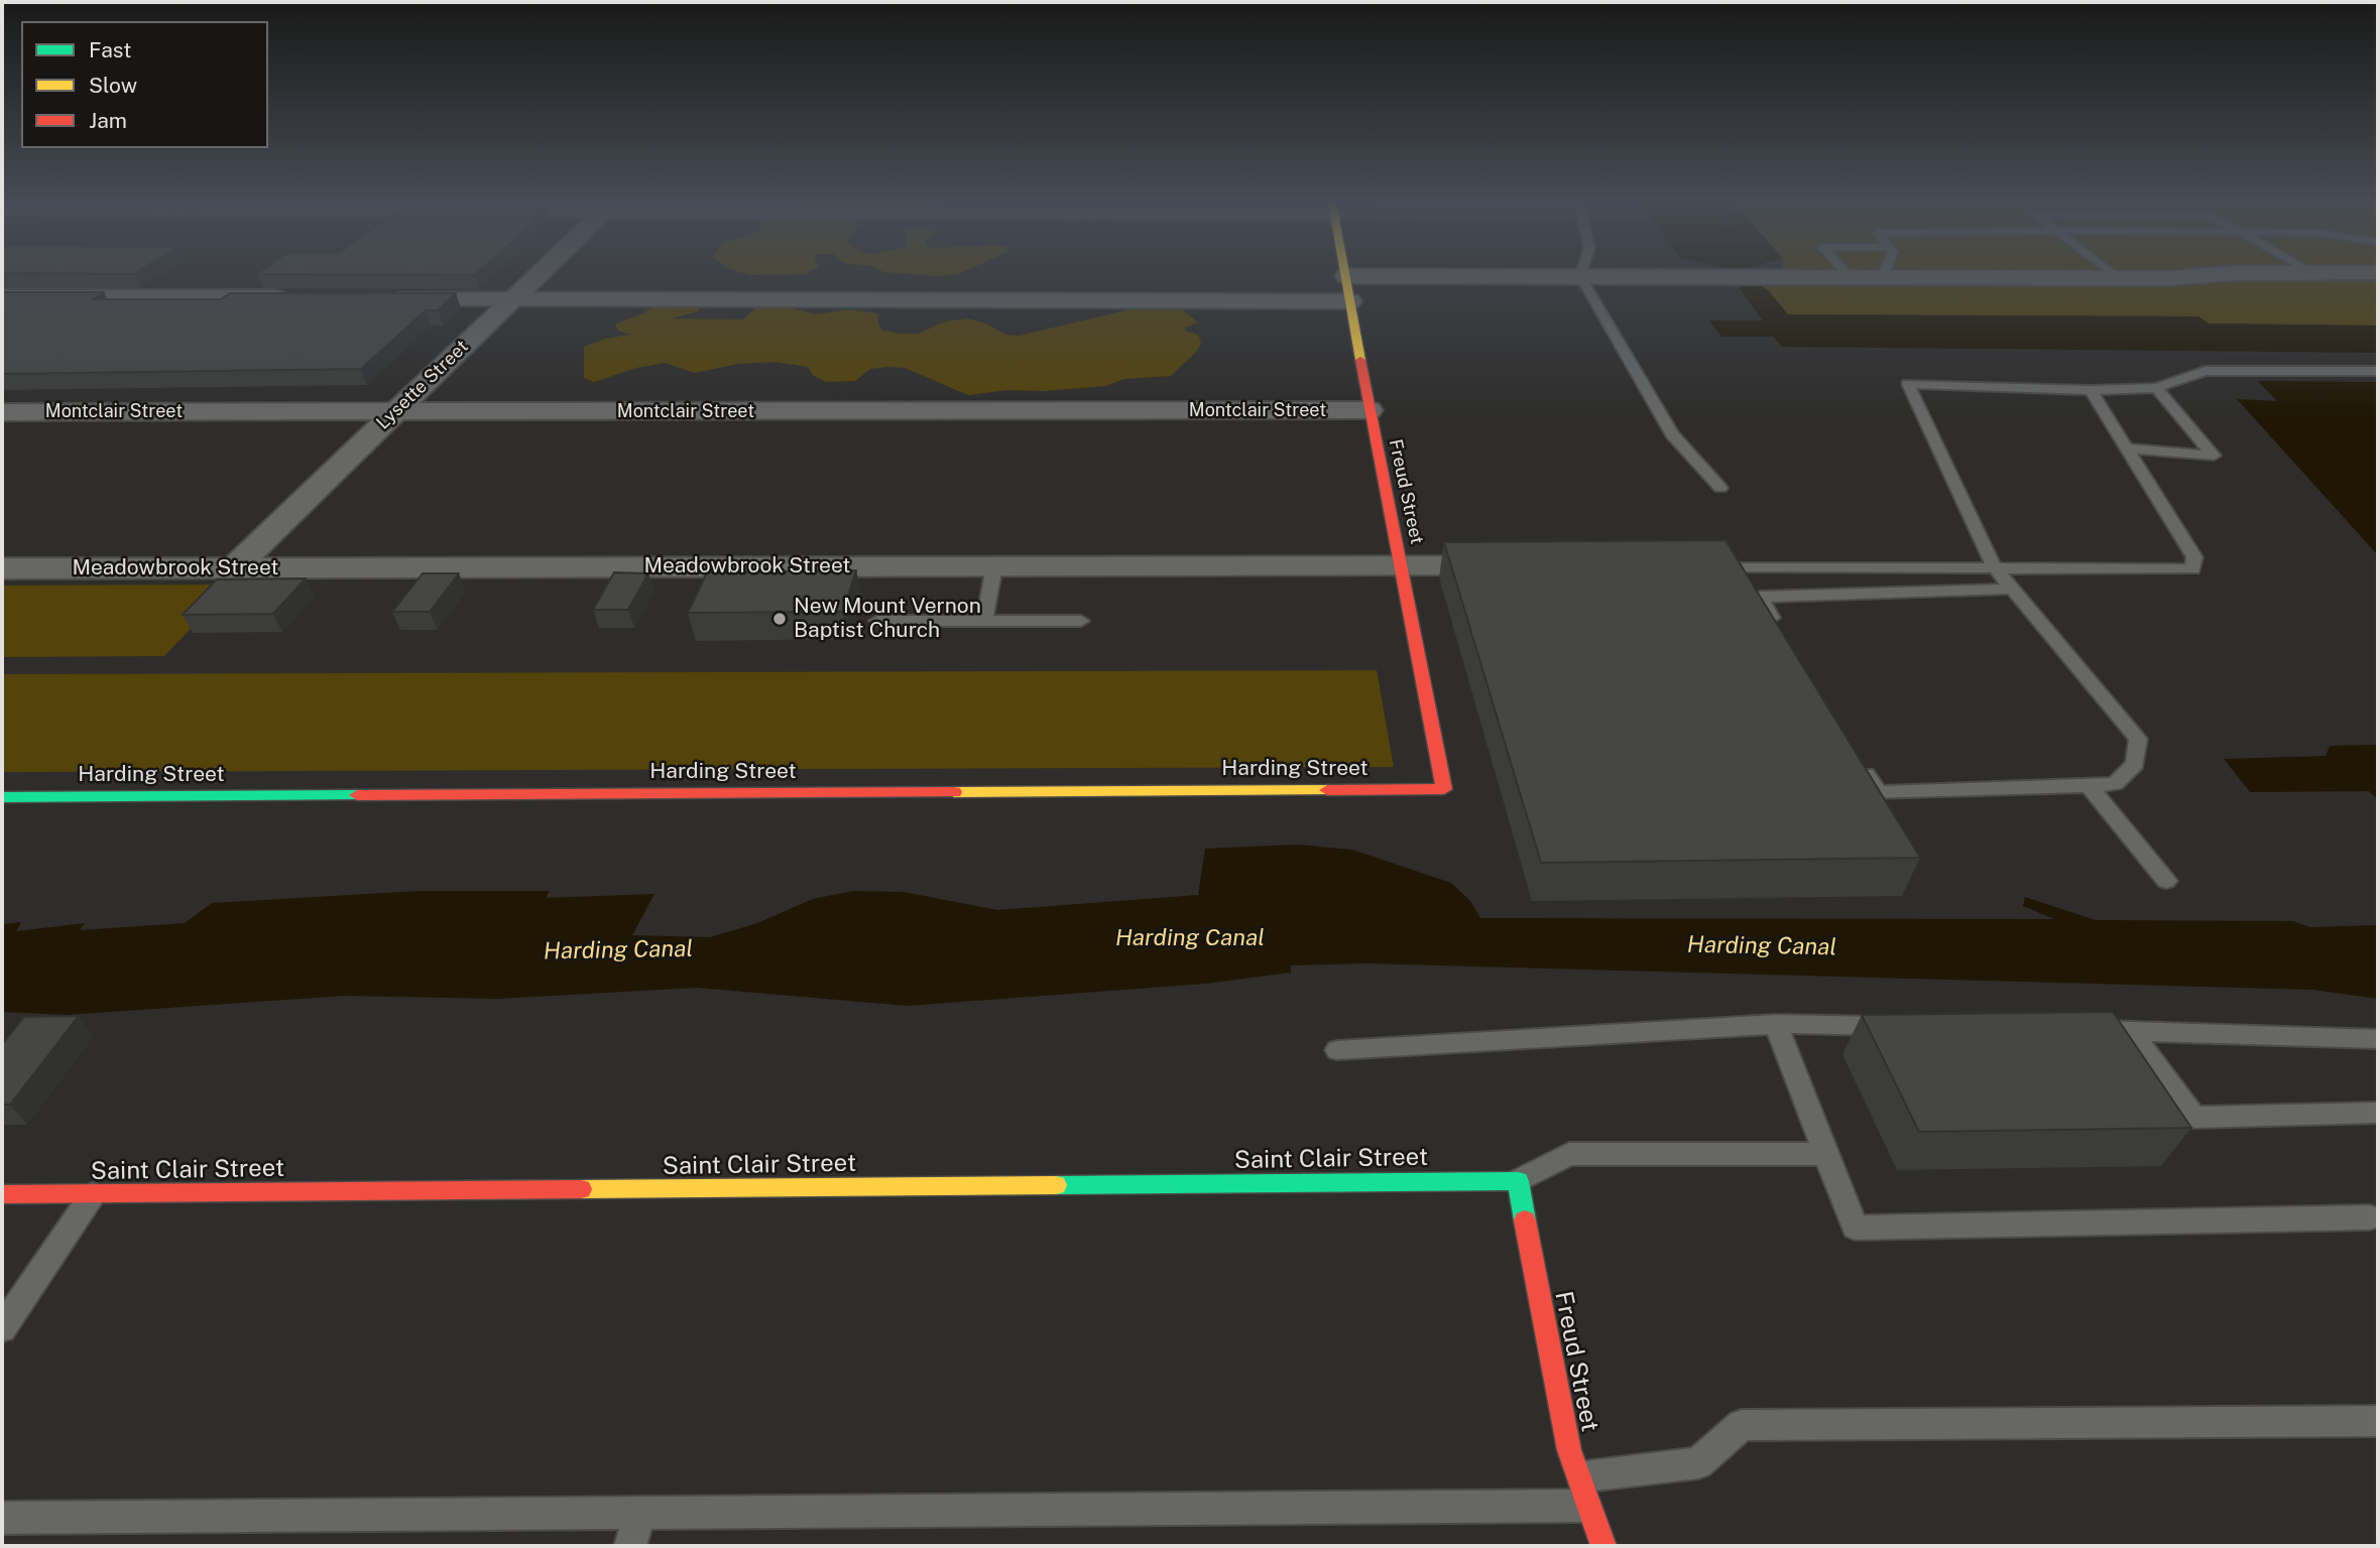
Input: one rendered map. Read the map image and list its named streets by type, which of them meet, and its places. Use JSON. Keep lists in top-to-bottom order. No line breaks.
{"streets":{"street":["Lysette Street","Montclair Street","Freud Street","Meadowbrook Street","Harding Street","Saint Clair Street"]},"crossings":[["Lysette Street","Montclair Street"],["Lysette Street","Meadowbrook Street"],["Montclair Street","Freud Street"],["Freud Street","Meadowbrook Street"],["Freud Street","Harding Street"],["Freud Street","Saint Clair Street"]],"water":["Harding Canal"],"places":["New Mount Vernon Baptist Church"],"legend":["Fast","Slow","Jam"]}
